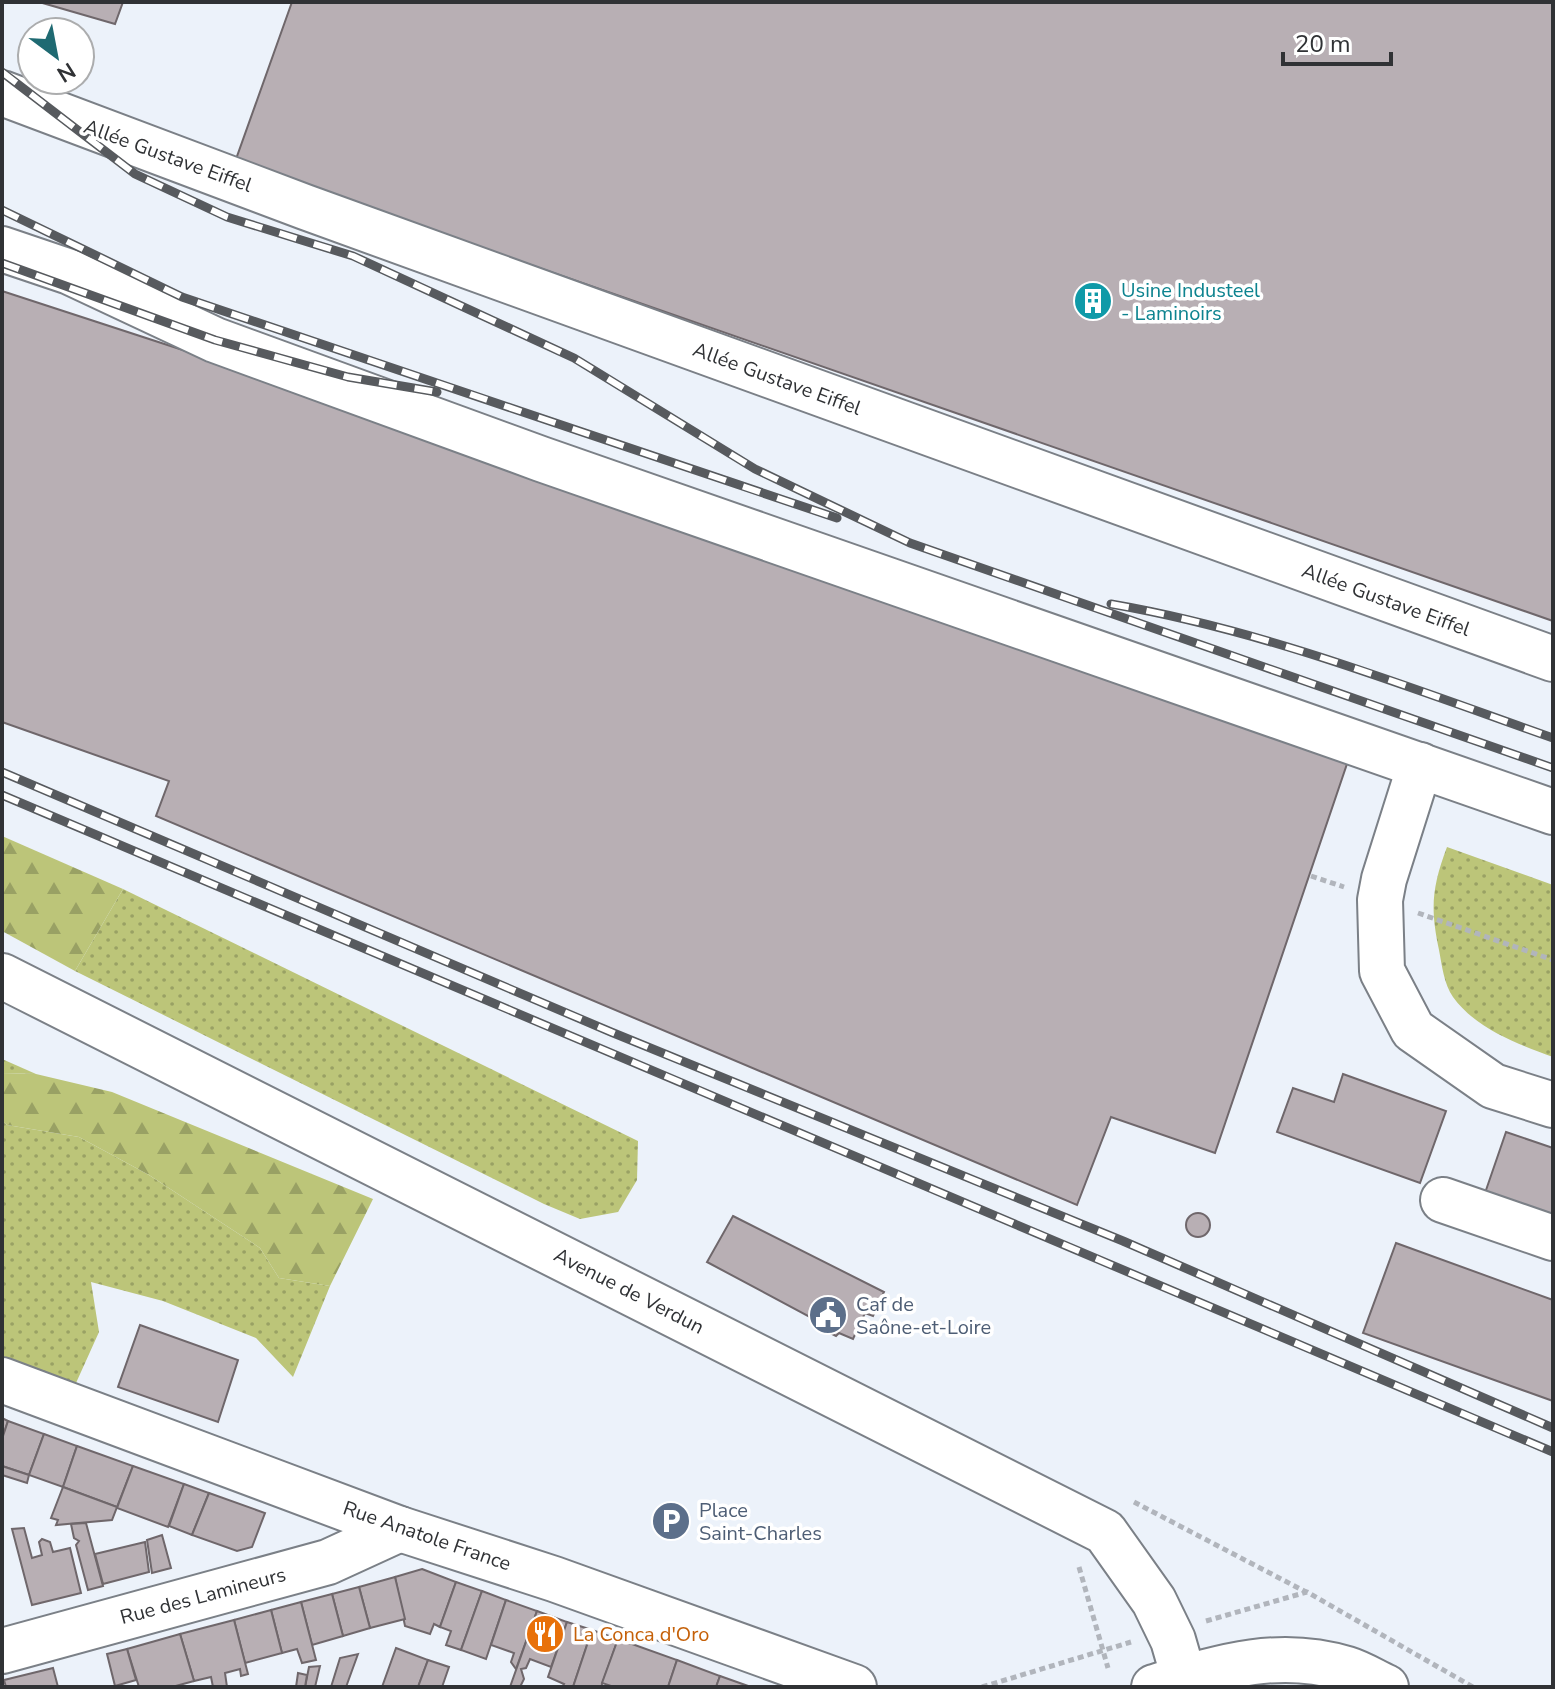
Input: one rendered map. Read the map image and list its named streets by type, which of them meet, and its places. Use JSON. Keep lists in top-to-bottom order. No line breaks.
{"streets":{"street":["Allée Gustave Eiffel","Avenue de Verdun","Rue Anatole France","Rue des Lamineurs"]},"crossings":[["Rue Anatole France","Rue des Lamineurs"]],"places":{"building":["Usine Industeel - Laminoirs"],"public building":["Caf de Saône-et-Loire"],"parking":["Place Saint-Charles"],"restaurant":["La Conca d'Oro"]},"scale_bar":"20 m","north":"bottom right"}
